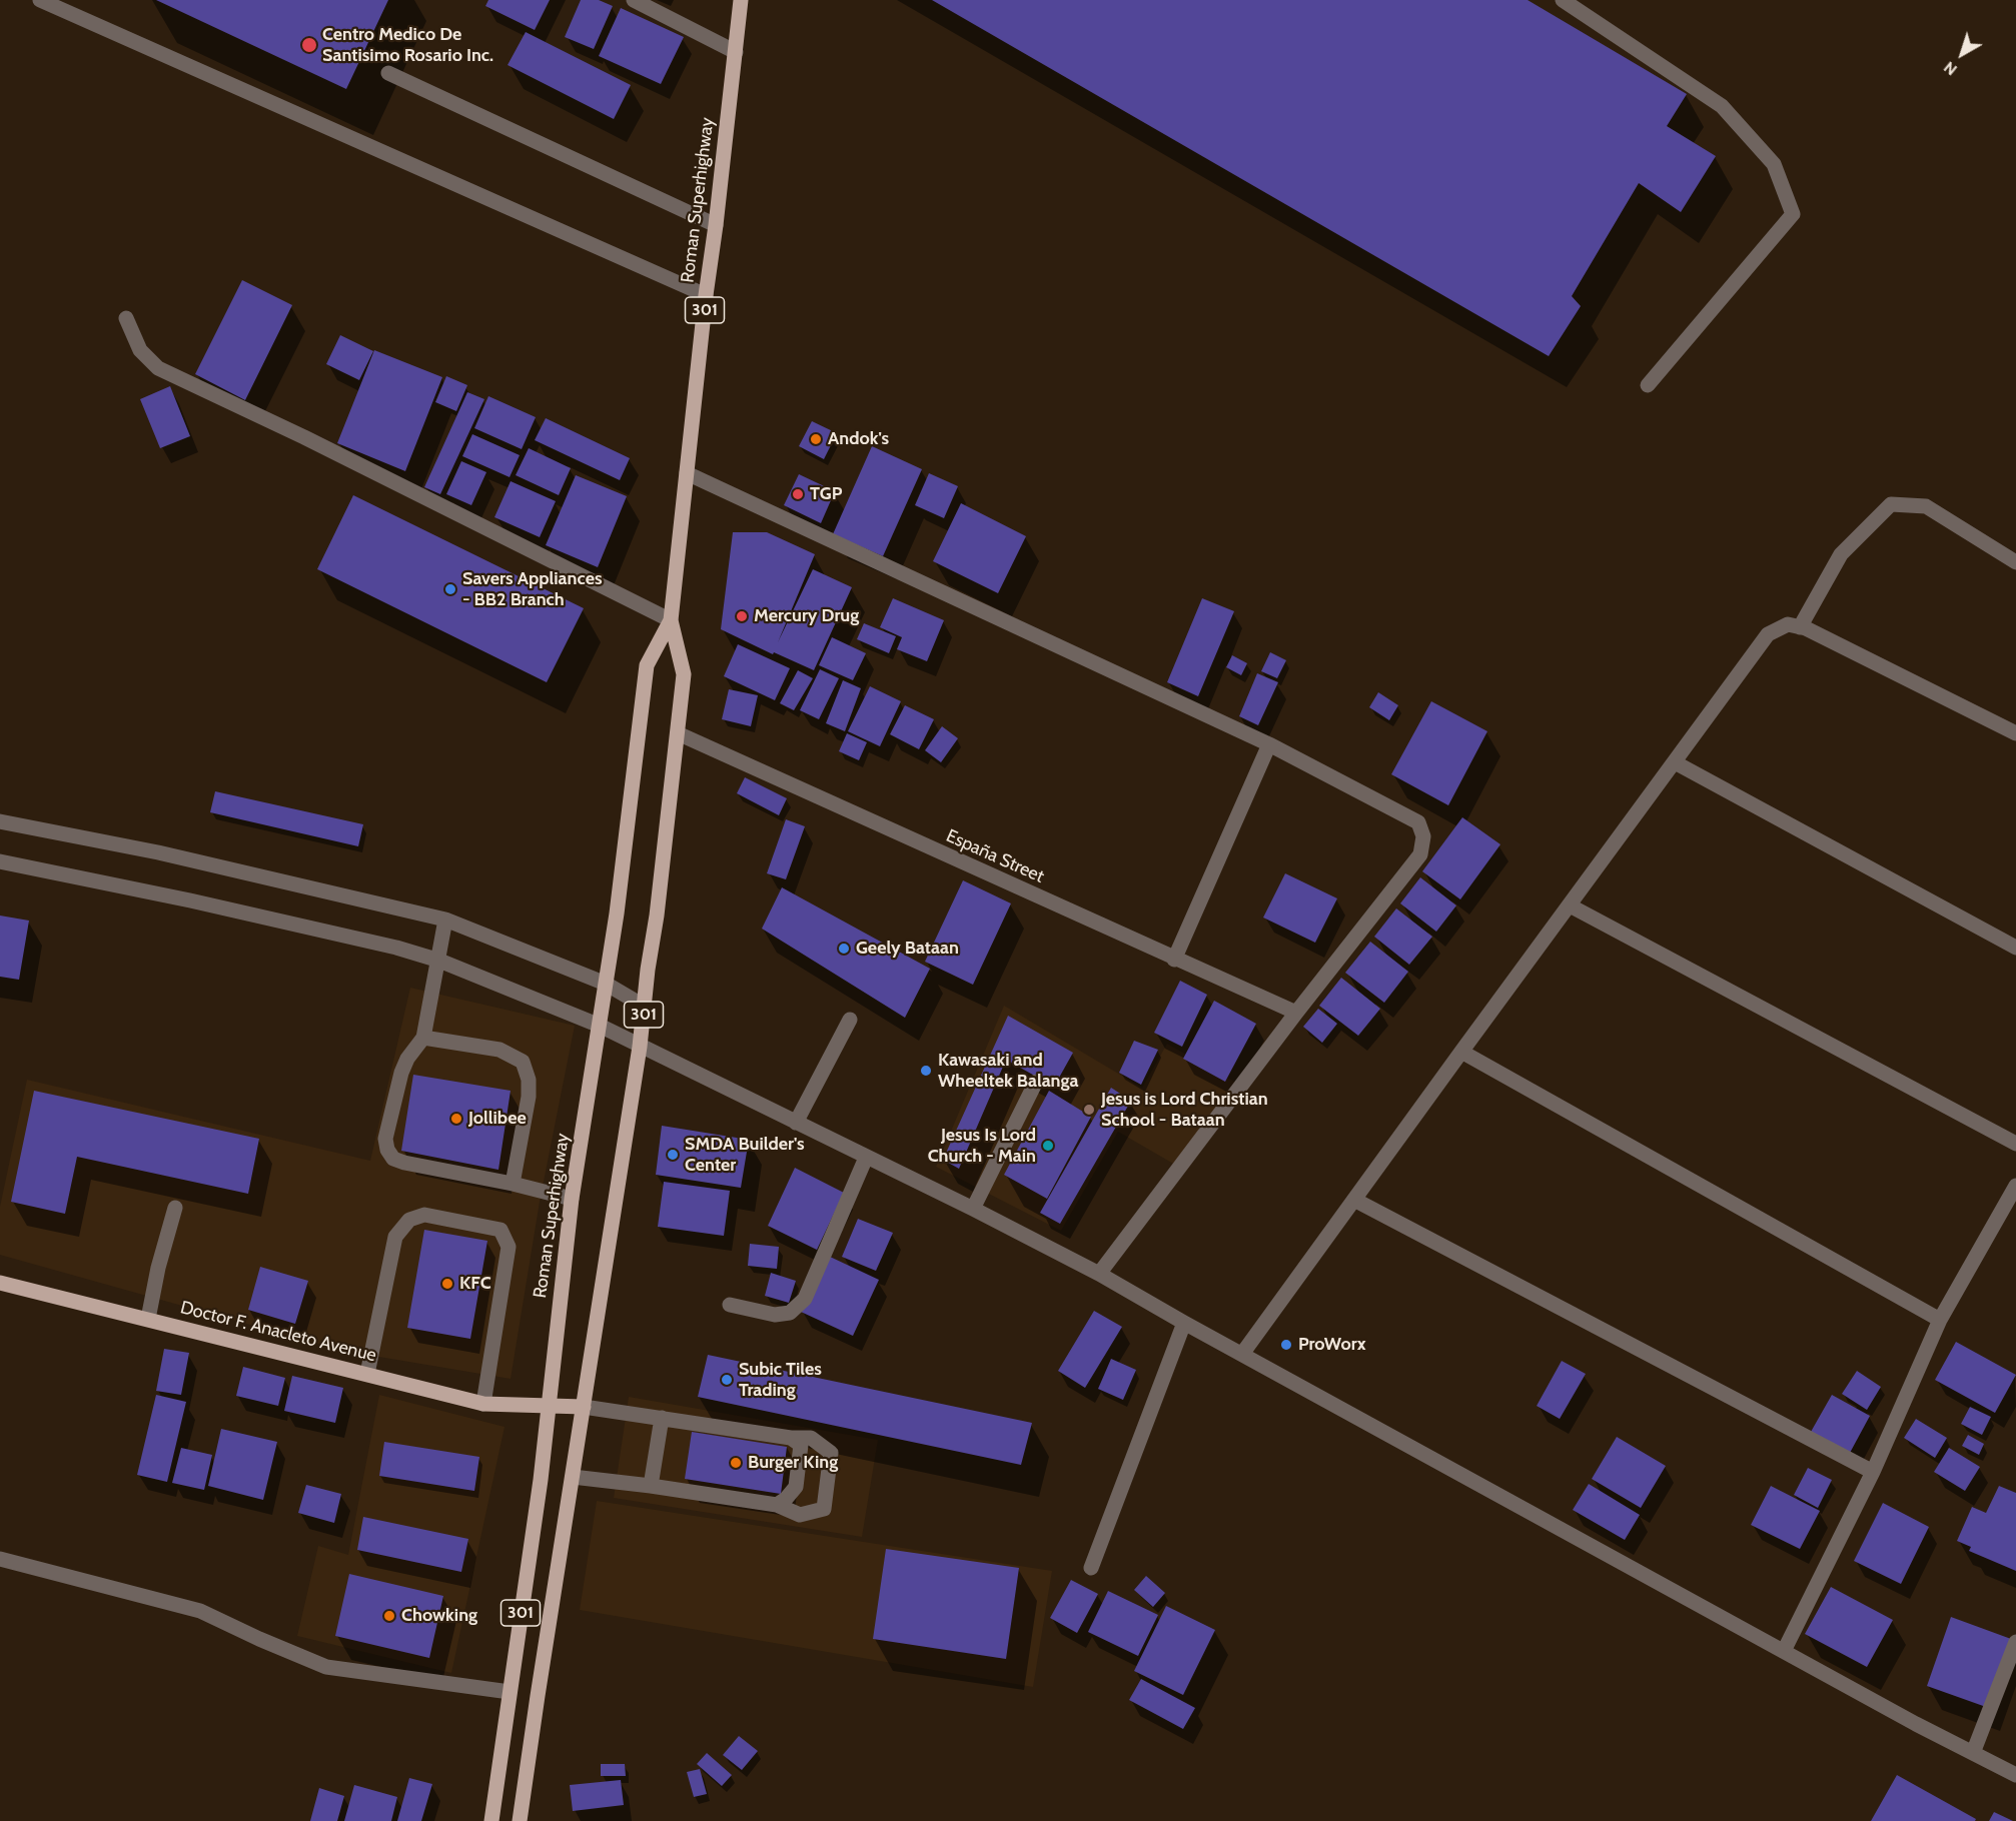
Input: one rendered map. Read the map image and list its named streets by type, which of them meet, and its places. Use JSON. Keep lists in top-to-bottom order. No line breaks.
{"streets":{"main road":["Roman Superhighway","301","Doctor F. Anacleto Avenue"],"street":["España Street"]},"crossings":[["Roman Superhighway","España Street"],["Roman Superhighway","Doctor F. Anacleto Avenue"]],"places":["Centro Medico De Santisimo Rosario Inc.","Andok's","TGP","Savers Appliances - BB2 Branch","Mercury Drug","Geely Bataan","Kawasaki and Wheeltek Balanga","Jesus is Lord Christian School - Bataan","Jollibee","Jesus Is Lord Church - Main","SMDA Builder's Center","KFC","ProWorx","Subic Tiles Trading","Burger King","Chowking"],"north":"bottom left"}
